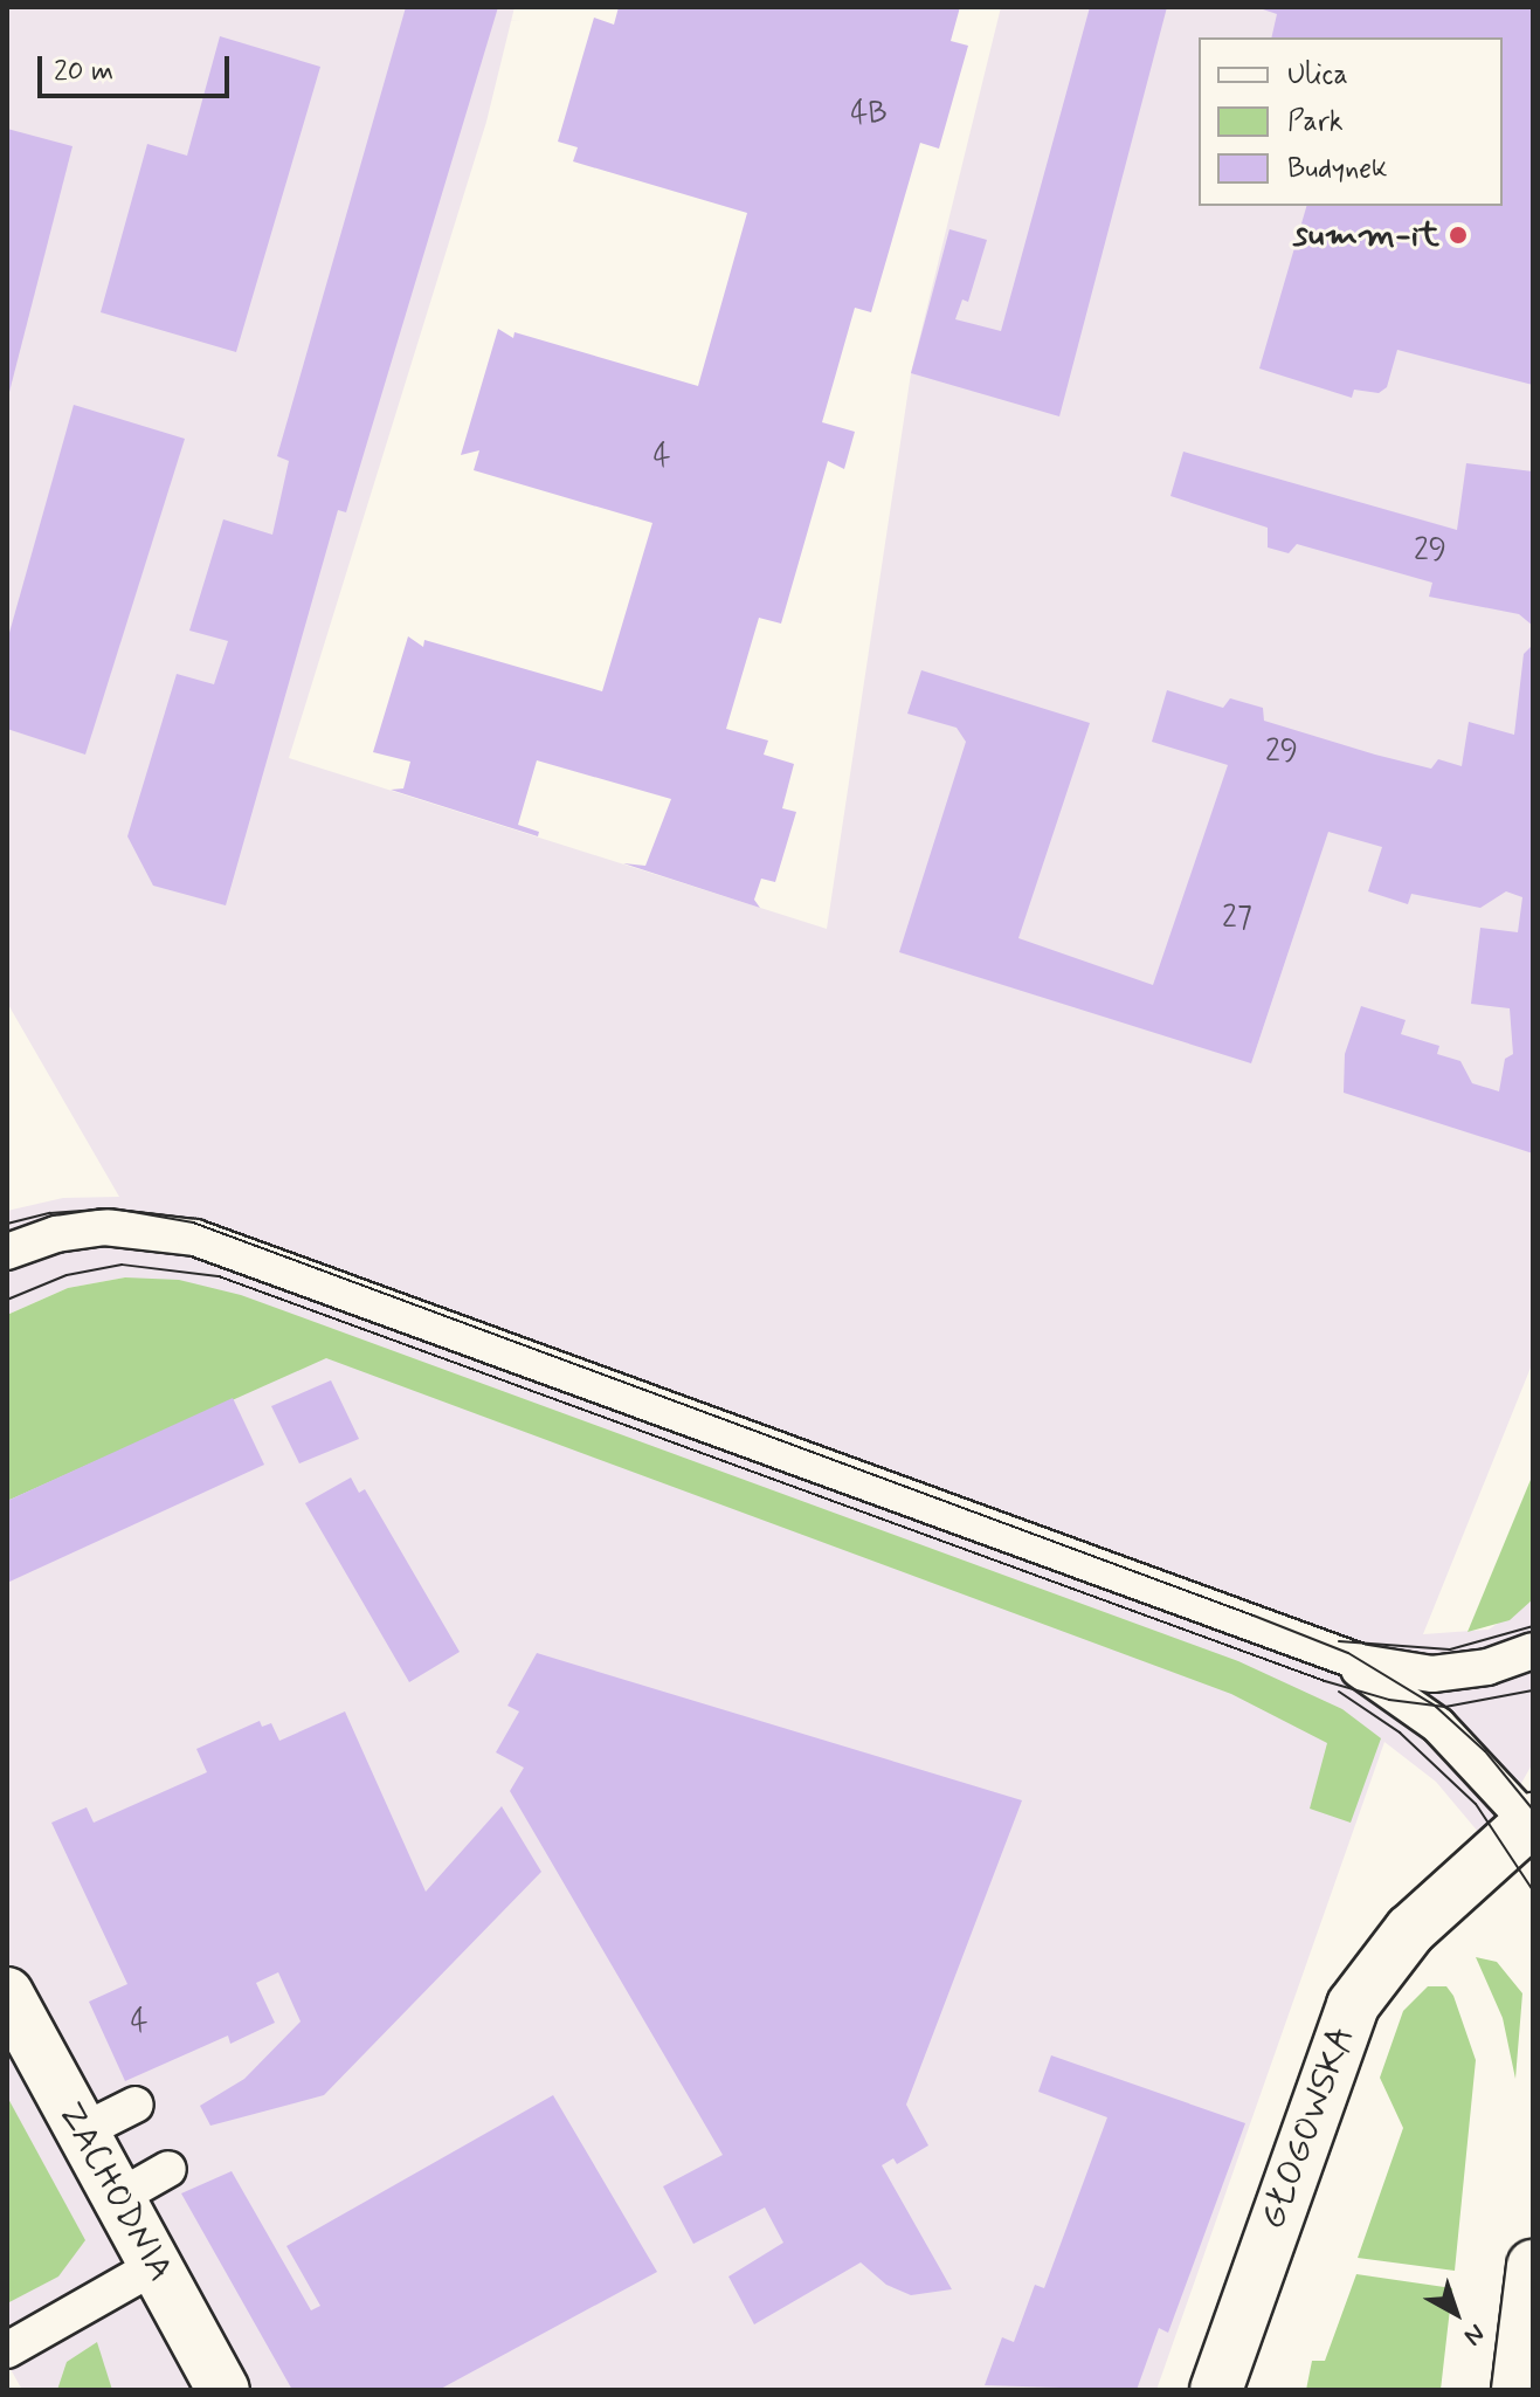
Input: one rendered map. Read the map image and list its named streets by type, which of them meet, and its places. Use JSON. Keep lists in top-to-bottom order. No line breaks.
{"streets":{"street":["GŁOGOWSKA","ZACHODNIA"]},"places":["summ-it"],"house_numbers":["4B","4","29","29","27","4"],"legend":["Ulica","Park","Budynek"],"scale_bar":"20 m","north":"bottom right"}
